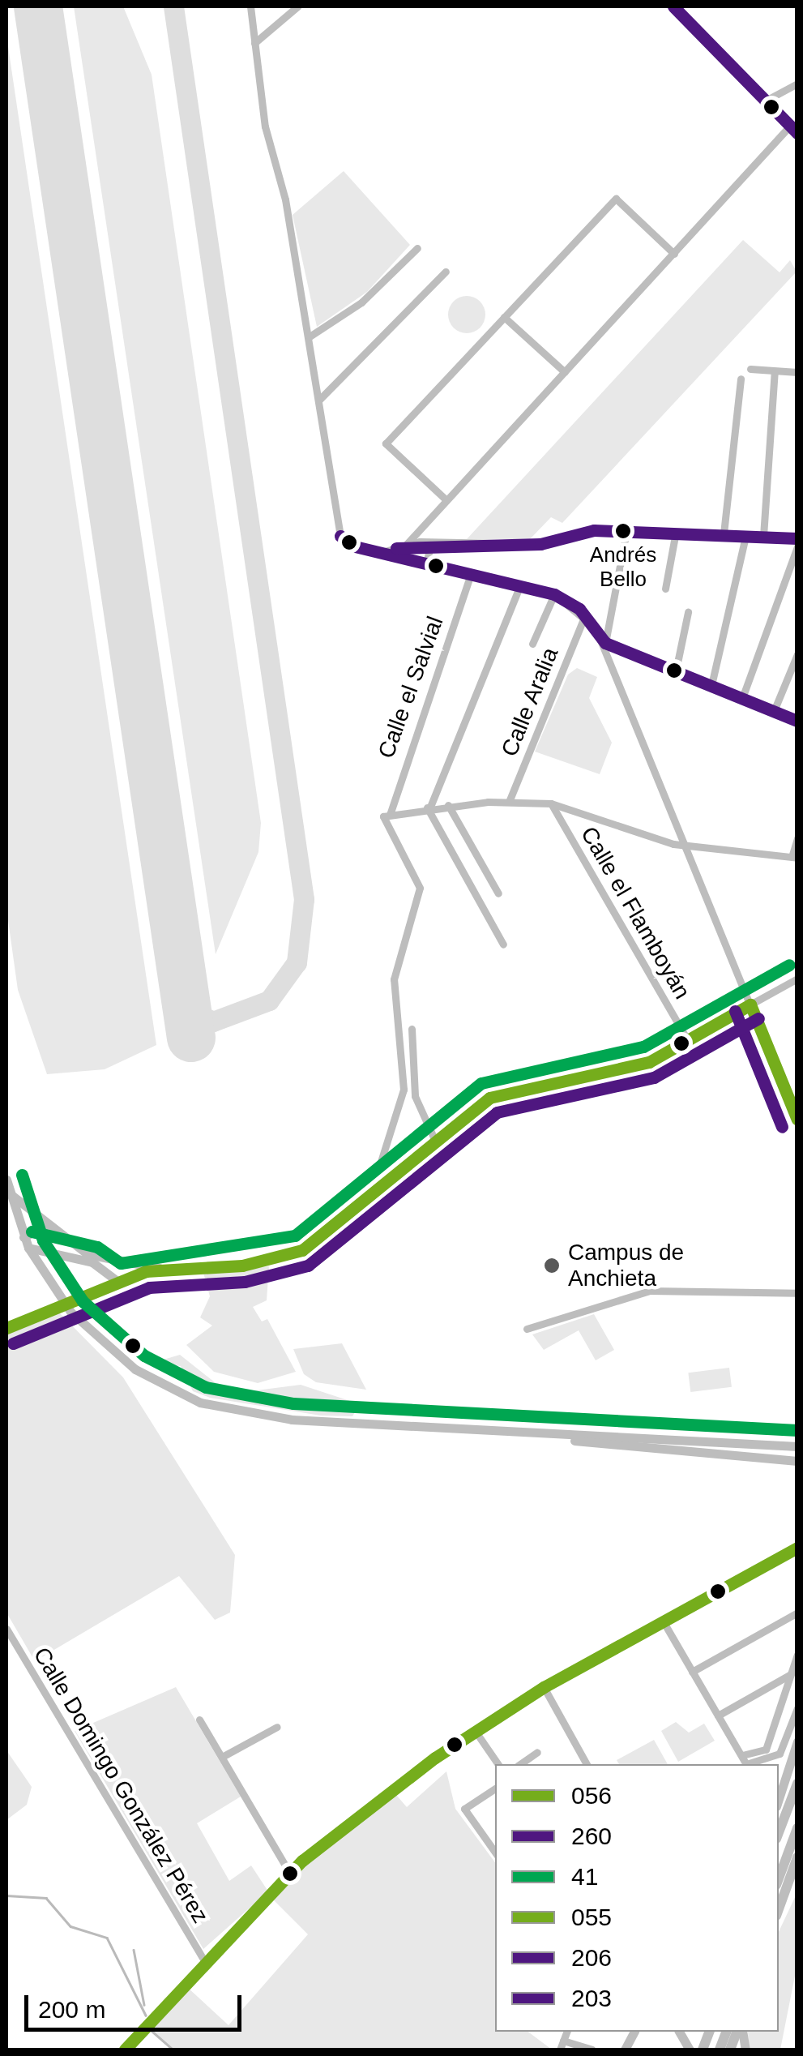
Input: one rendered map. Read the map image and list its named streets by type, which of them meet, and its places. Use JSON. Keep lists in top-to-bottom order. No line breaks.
{"streets":{"street":["Calle el Salvial","Calle Aralia","Calle el Flamboyán","Calle Domingo González Pérez"]},"places":["Andrés Bello","Campus de Anchieta"],"lines":["transit line 203","transit line 206","transit line 41","transit line 056","transit line 260","transit line 055"],"legend":["056","260","41","055","206","203"],"scale_bar":"200 m"}
